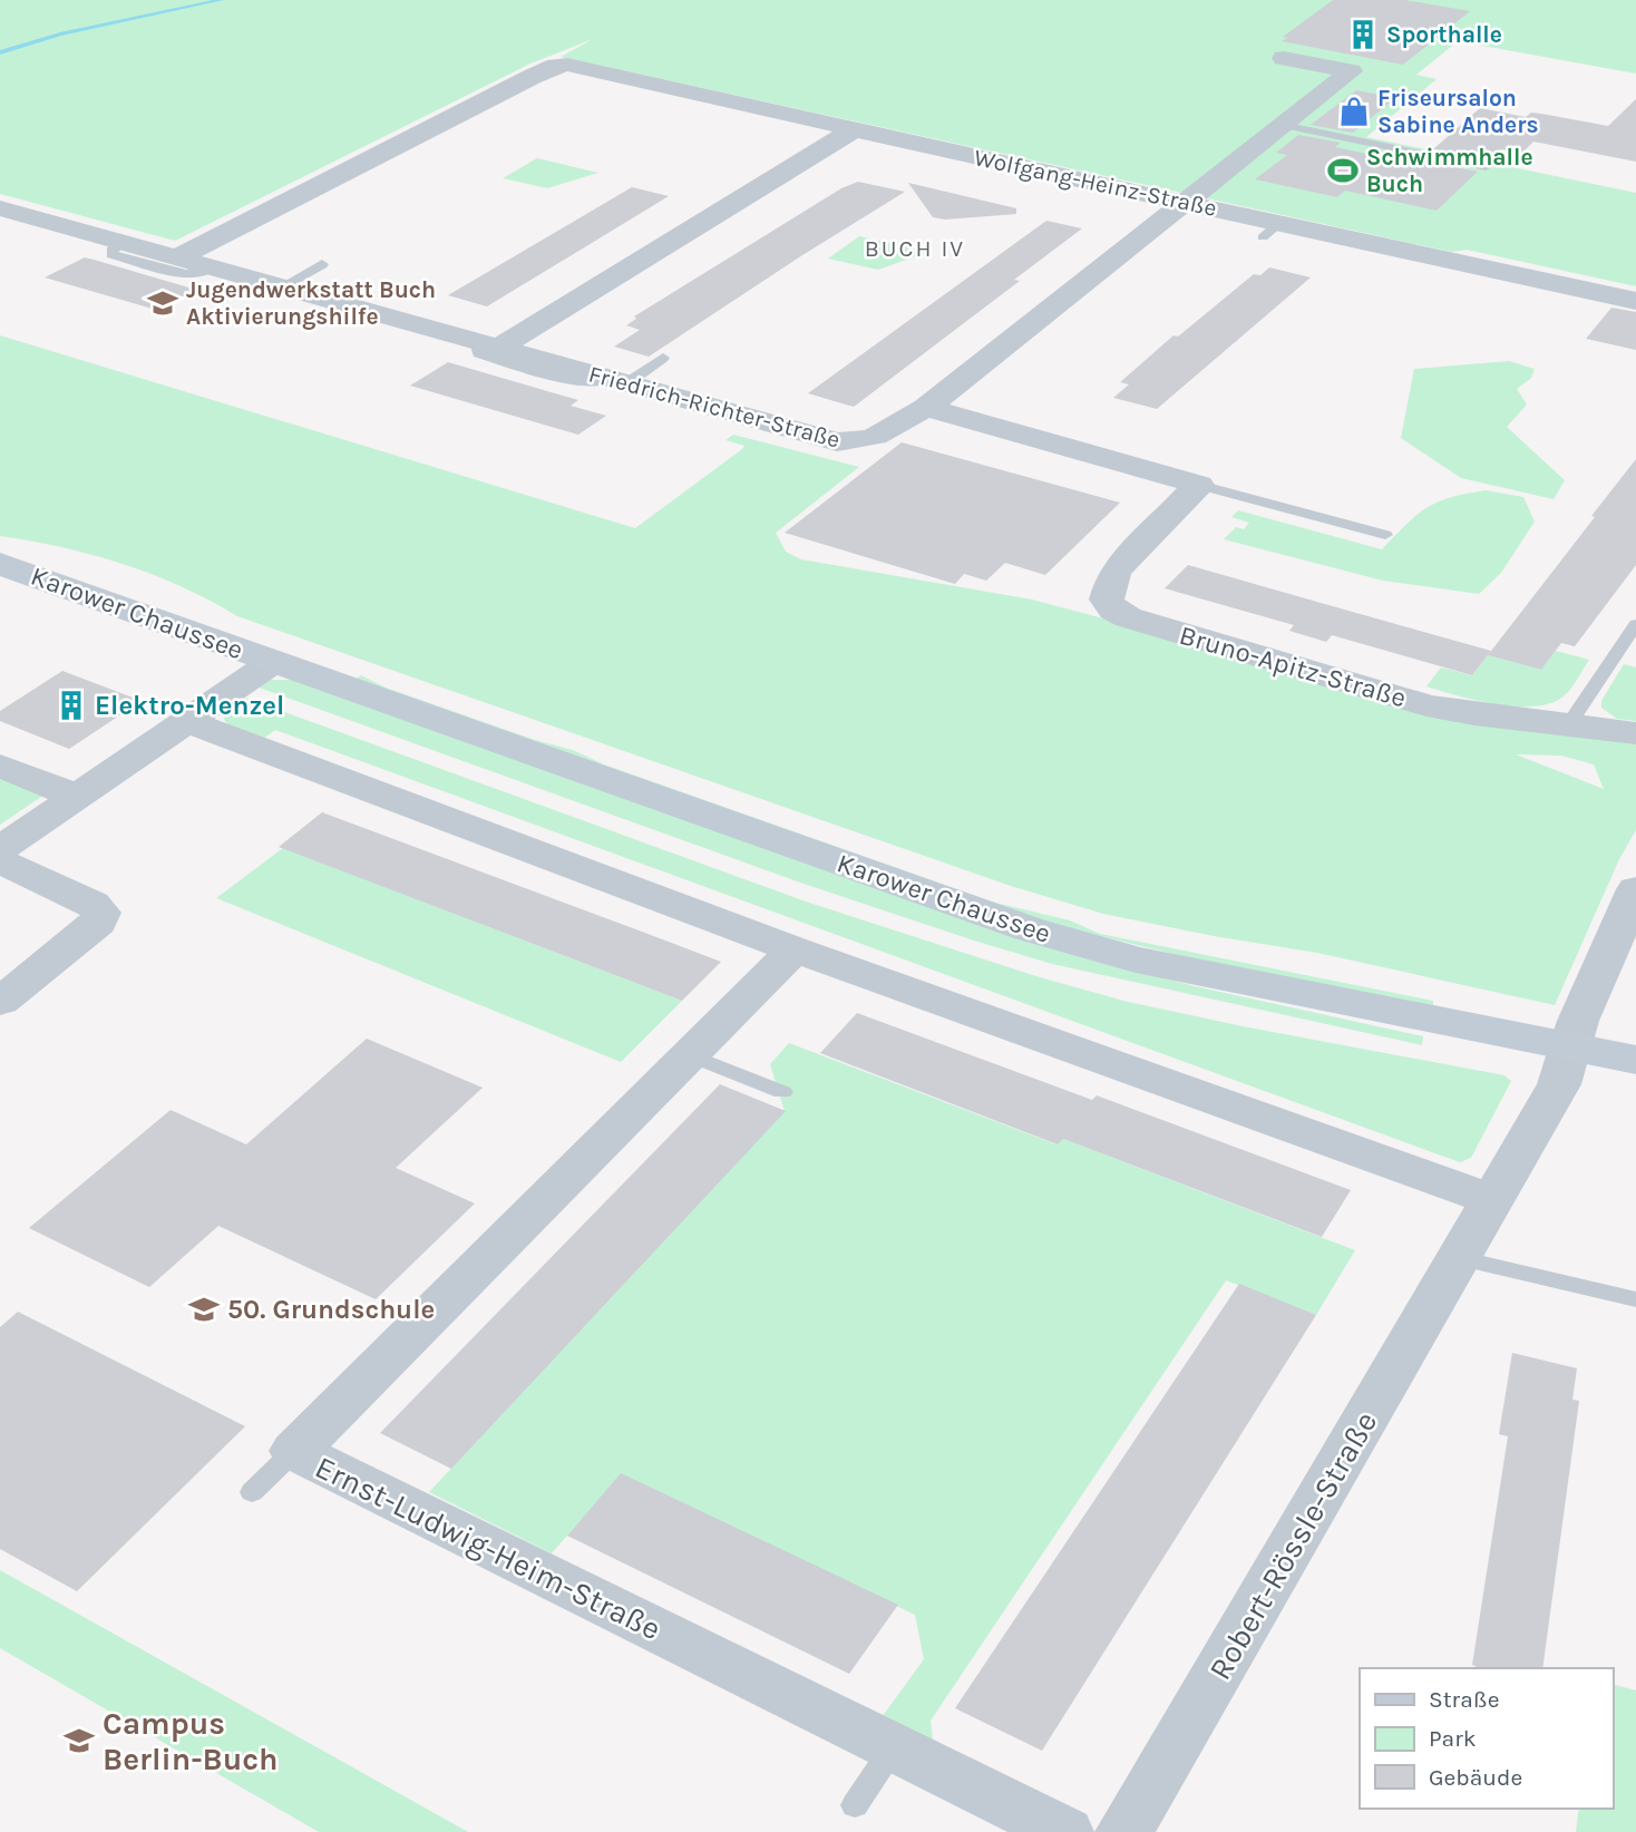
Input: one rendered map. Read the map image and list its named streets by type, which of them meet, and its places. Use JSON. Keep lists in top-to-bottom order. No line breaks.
{"streets":{"main road":["Karower Chaussee"],"street":["Wolfgang-Heinz-Straße","Friedrich-Richter-Straße","Bruno-Apitz-Straße","Robert-Rössle-Straße","Ernst-Ludwig-Heim-Straße"]},"crossings":[["Wolfgang-Heinz-Straße","Friedrich-Richter-Straße"],["Karower Chaussee","Robert-Rössle-Straße"]],"districts":["BUCH IV"],"places":{"building":["Sporthalle","Elektro-Menzel"],"shop":["Friseursalon Sabine Anders"],"sports":["Schwimmhalle Buch"],"school or university":["Jugendwerkstatt Buch Aktivierungshilfe","50. Grundschule","Campus Berlin-Buch"]},"legend":["Straße","Park","Gebäude"]}
